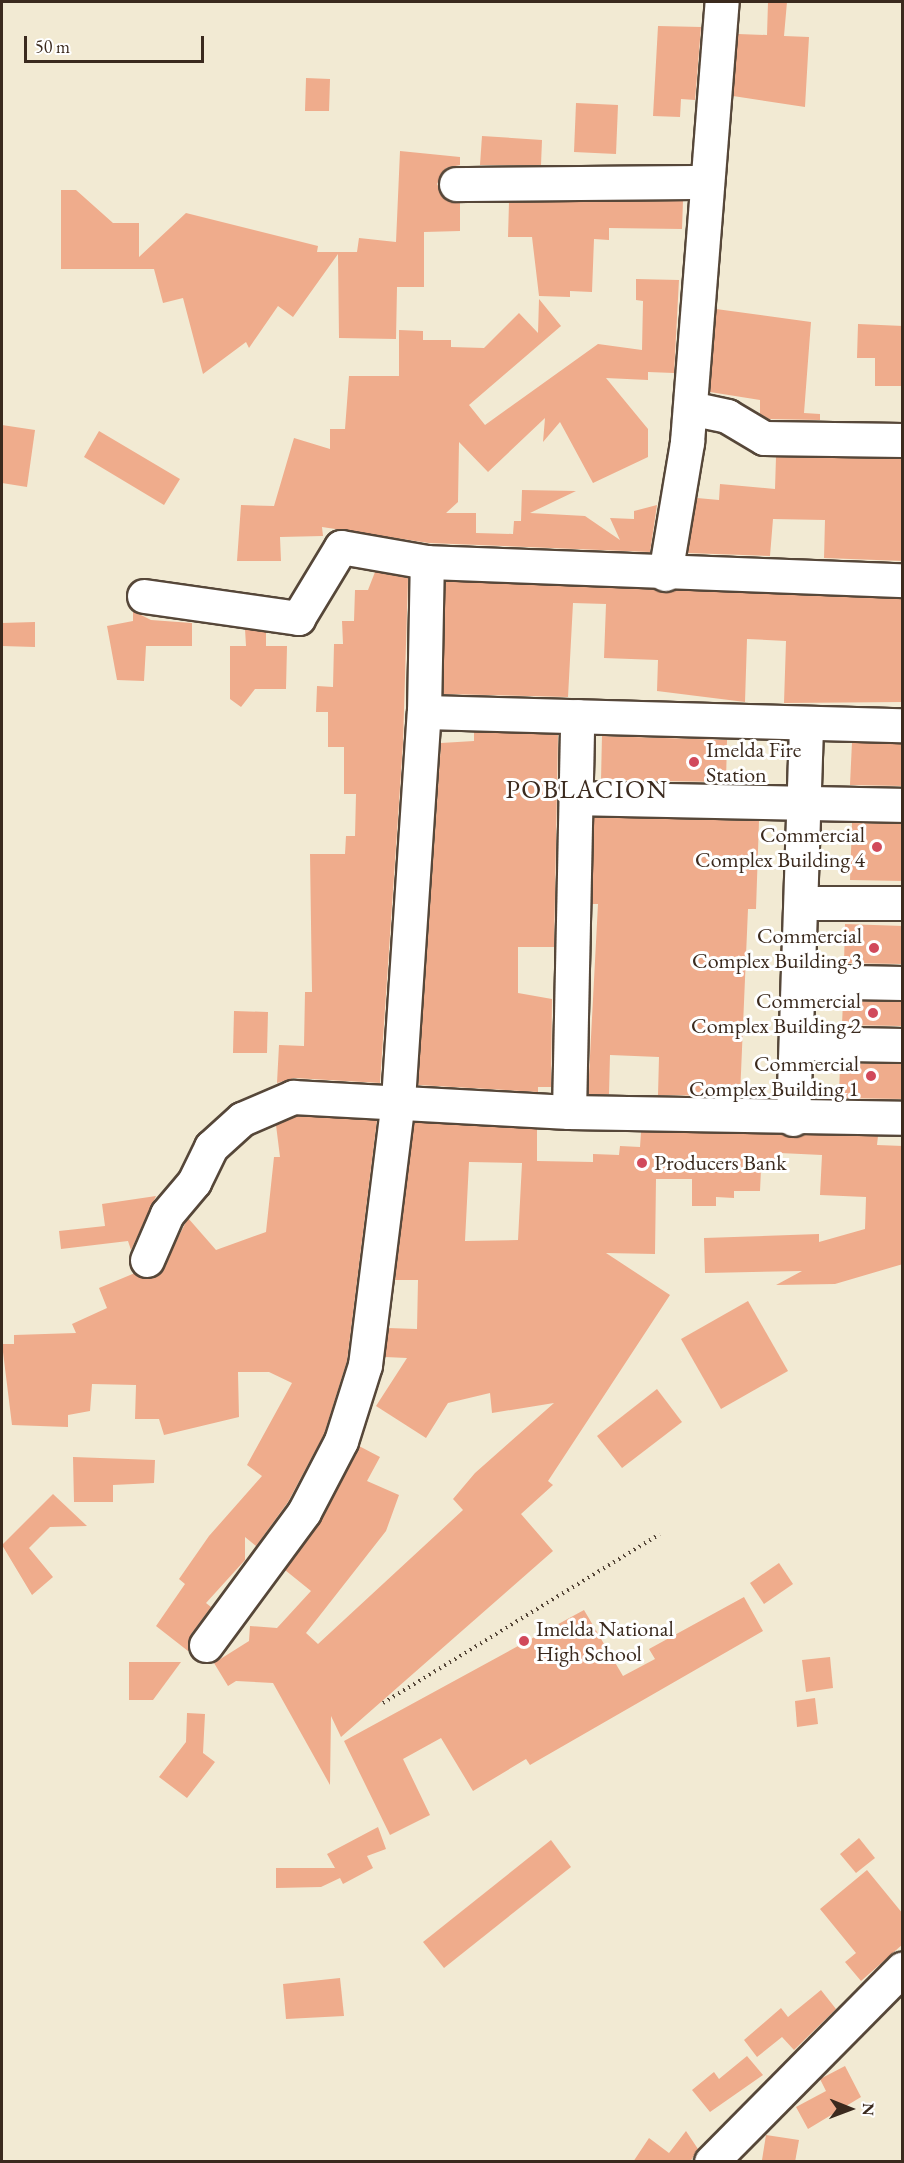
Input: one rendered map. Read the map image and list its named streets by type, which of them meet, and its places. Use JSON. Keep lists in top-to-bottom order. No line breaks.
{"districts":["POBLACION"],"places":["Imelda Fire Station","Commercial Complex Building 4","Commercial Complex Building 3","Commercial Complex Building 2","Commercial Complex Building 1","Producers Bank","Imelda National High School"],"scale_bar":"50 m","north":"right"}
